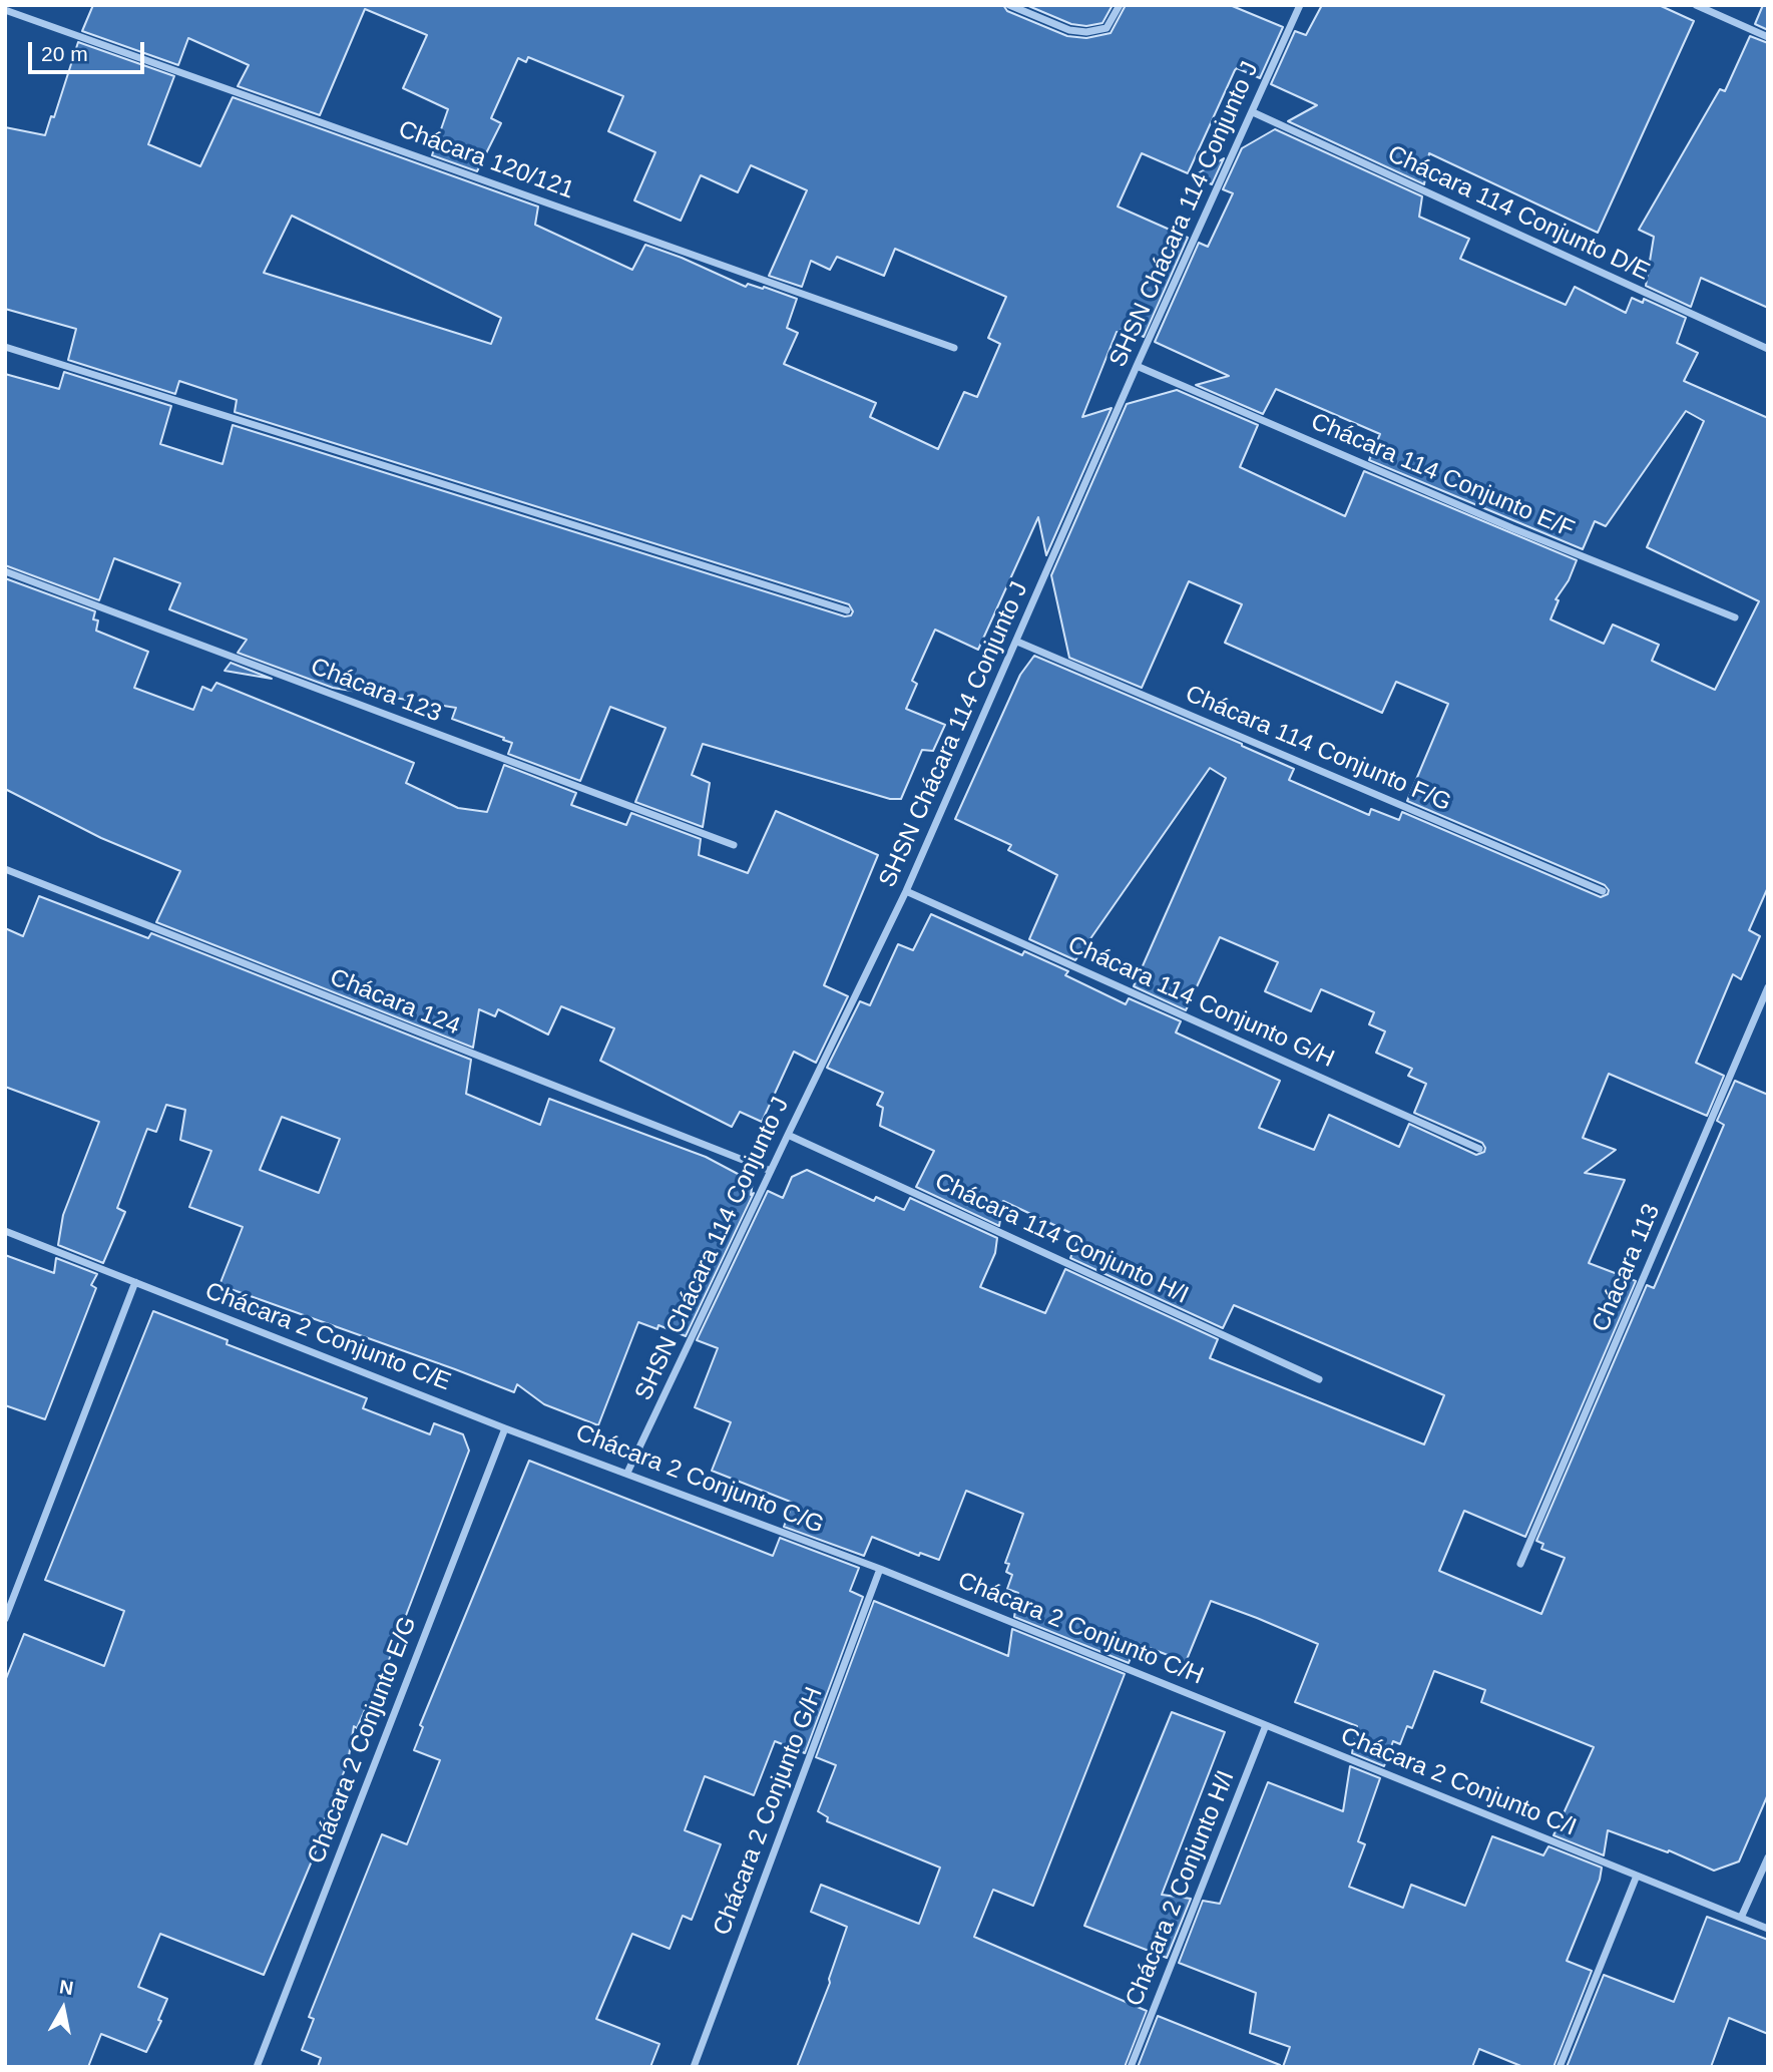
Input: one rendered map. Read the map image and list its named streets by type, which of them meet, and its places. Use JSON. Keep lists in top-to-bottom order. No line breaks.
{"streets":{"street":["Chácara 120/121","Chácara 114 Conjunto D/E","SHSN Chácara 114 Conjunto J","Chácara 114 Conjunto E/F","Chácara 123","Chácara 114 Conjunto F/G","Chácara 124","Chácara 114 Conjunto G/H","Chácara 114 Conjunto H/I","Chácara 113","Chácara 2 Conjunto C/E","Chácara 2 Conjunto C/G","Chácara 2 Conjunto C/H","Chácara 2 Conjunto E/G","Chácara 2 Conjunto C/I","Chácara 2 Conjunto G/H","Chácara 2 Conjunto H/I"]},"crossings":[["Chácara 114 Conjunto D/E","SHSN Chácara 114 Conjunto J"],["SHSN Chácara 114 Conjunto J","Chácara 114 Conjunto E/F"],["SHSN Chácara 114 Conjunto J","Chácara 114 Conjunto F/G"],["SHSN Chácara 114 Conjunto J","Chácara 124"],["SHSN Chácara 114 Conjunto J","Chácara 114 Conjunto G/H"],["SHSN Chácara 114 Conjunto J","Chácara 114 Conjunto H/I"],["SHSN Chácara 114 Conjunto J","Chácara 2 Conjunto C/G"],["Chácara 2 Conjunto C/E","Chácara 2 Conjunto C/G"],["Chácara 2 Conjunto C/E","Chácara 2 Conjunto E/G"],["Chácara 2 Conjunto C/G","Chácara 2 Conjunto C/H"],["Chácara 2 Conjunto C/G","Chácara 2 Conjunto E/G"],["Chácara 2 Conjunto C/G","Chácara 2 Conjunto G/H"],["Chácara 2 Conjunto C/H","Chácara 2 Conjunto C/I"],["Chácara 2 Conjunto C/H","Chácara 2 Conjunto G/H"],["Chácara 2 Conjunto C/H","Chácara 2 Conjunto H/I"],["Chácara 2 Conjunto C/I","Chácara 2 Conjunto H/I"]],"scale_bar":"20 m","north":"top"}
